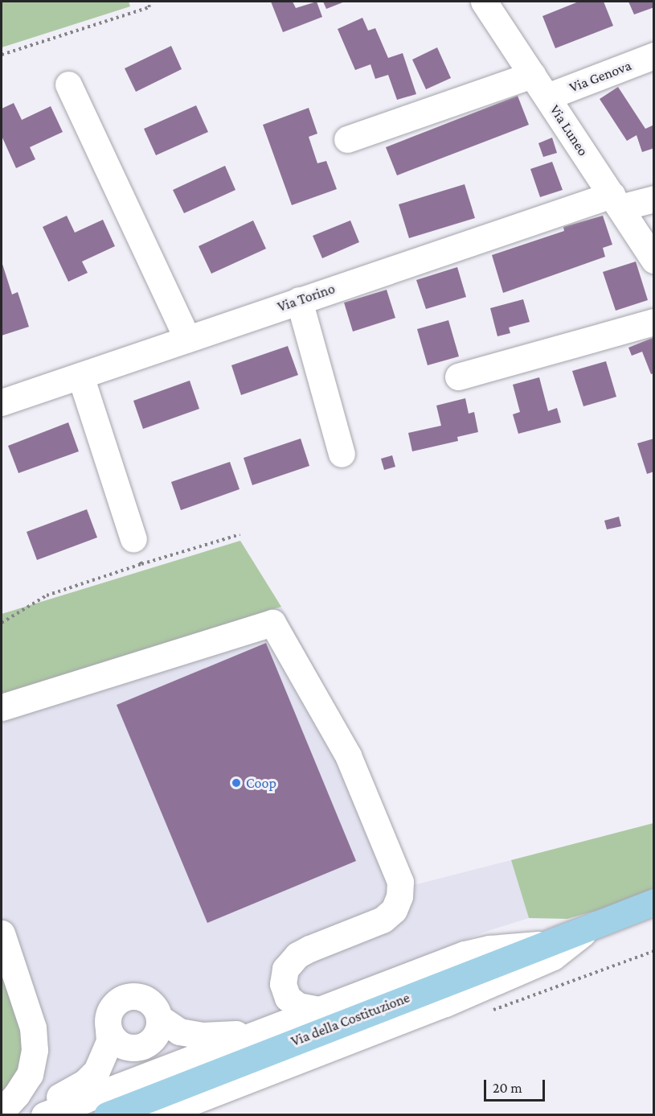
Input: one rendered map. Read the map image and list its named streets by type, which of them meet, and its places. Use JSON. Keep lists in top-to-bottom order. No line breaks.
{"streets":{"main road":["Via della Costituzione"],"street":["Via Genova","Via Luneo","Via Torino"]},"crossings":[["Via Genova","Via Luneo"],["Via Luneo","Via Torino"]],"places":["Coop"],"scale_bar":"20 m"}
